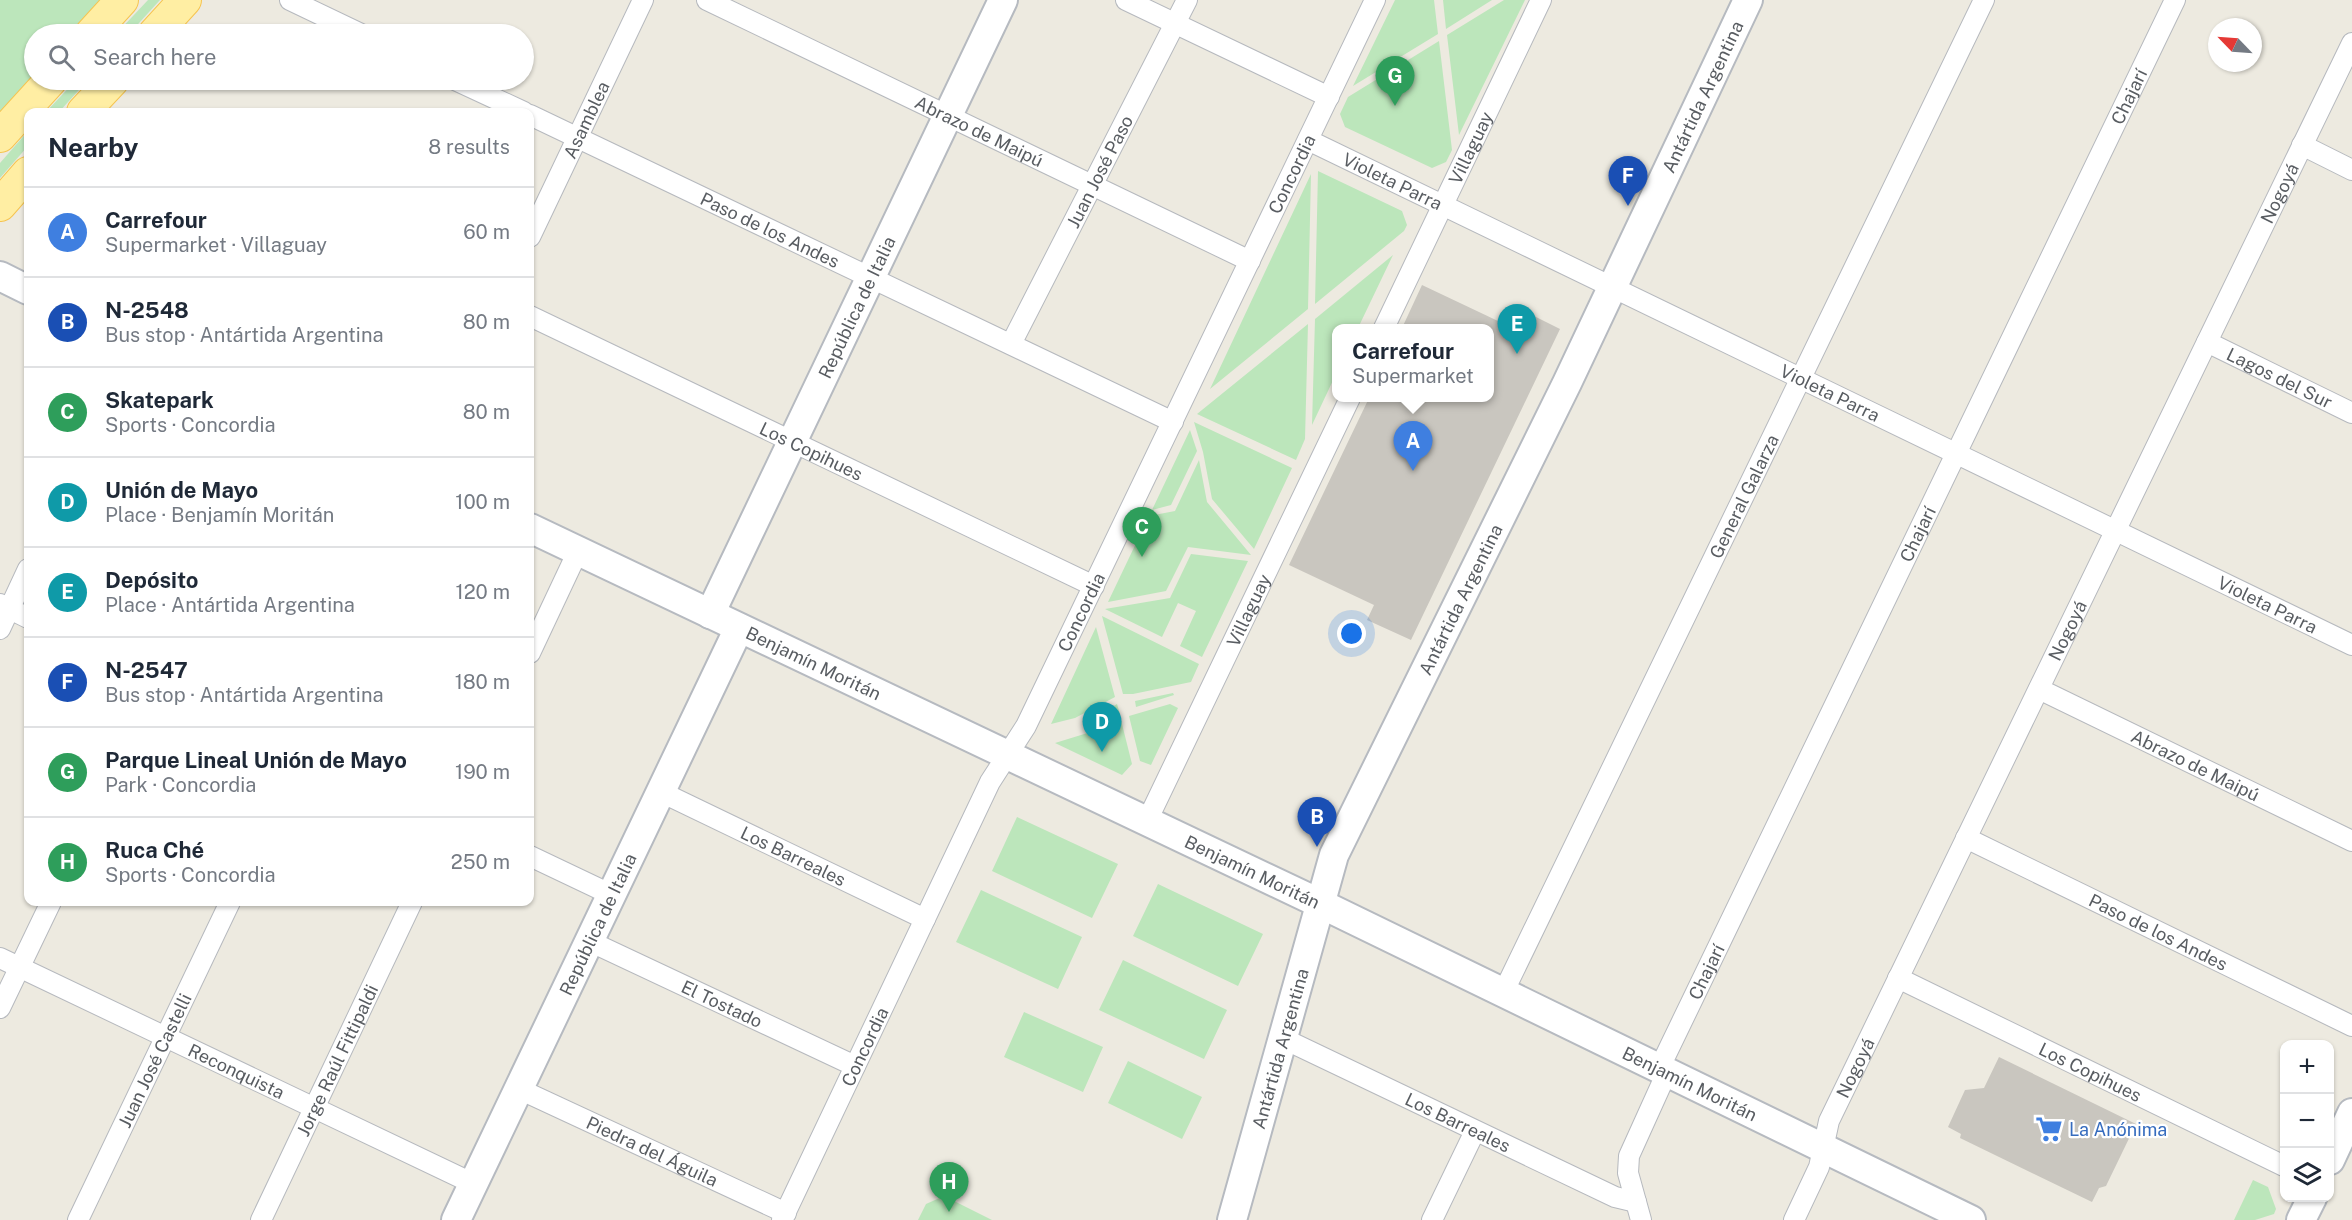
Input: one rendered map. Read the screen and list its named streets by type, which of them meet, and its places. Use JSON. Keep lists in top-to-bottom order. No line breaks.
{"streets":{"street":["Antártida Argentina","Chajarí","Asamblea","Abrazo de Maipú","Villaguay","Juan José Paso","Concordia","Violeta Parra","Nogoyá","Paso de los Andes","República de Italia","Lagos del Sur","Los Copihues","General Galarza","Benjamín Moritán","Los Barreales","El Tostado","Juan José Castelli","Jorge Raúl Fittipaldi","Reconquista","Piedra del Águila"]},"crossings":[["Antártida Argentina","Violeta Parra"],["Antártida Argentina","Benjamín Moritán"],["Antártida Argentina","Los Barreales"],["Chajarí","Violeta Parra"],["Chajarí","Benjamín Moritán"],["Chajarí","Los Barreales"],["Asamblea","Paso de los Andes"],["Abrazo de Maipú","Juan José Paso"],["Abrazo de Maipú","Concordia"],["Abrazo de Maipú","Nogoyá"],["Abrazo de Maipú","República de Italia"],["Villaguay","Violeta Parra"],["Villaguay","Benjamín Moritán"],["Juan José Paso","Paso de los Andes"],["Concordia","Violeta Parra"],["Concordia","Paso de los Andes"],["Concordia","Los Copihues"],["Concordia","Benjamín Moritán"],["Concordia","Los Barreales"],["Concordia","El Tostado"],["Concordia","Piedra del Águila"],["Violeta Parra","Nogoyá"],["Violeta Parra","General Galarza"],["Nogoyá","Paso de los Andes"],["Nogoyá","Lagos del Sur"],["Nogoyá","Los Copihues"],["Nogoyá","Benjamín Moritán"],["Paso de los Andes","República de Italia"],["República de Italia","Los Copihues"],["República de Italia","Benjamín Moritán"],["República de Italia","Los Barreales"],["República de Italia","El Tostado"],["República de Italia","Reconquista"],["República de Italia","Piedra del Águila"],["General Galarza","Benjamín Moritán"],["Juan José Castelli","Reconquista"],["Jorge Raúl Fittipaldi","Reconquista"]],"places":{"supermarket":["La Anónima"]},"north":"top left","page":{"search":"Search here","pins":["G","F","E","A","C","D","B","H"],"heading":["Nearby","8 results"],"list":[{"mark":"A","name":"Carrefour","note":"Supermarket · Villaguay","value":"60 m"},{"mark":"B","name":"N-2548","note":"Bus stop · Antártida Argentina","value":"80 m"},{"mark":"C","name":"Skatepark","note":"Sports · Concordia","value":"80 m"},{"mark":"D","name":"Unión de Mayo","note":"Place · Benjamín Moritán","value":"100 m"},{"mark":"E","name":"Depósito","note":"Place · Antártida Argentina","value":"120 m"},{"mark":"F","name":"N-2547","note":"Bus stop · Antártida Argentina","value":"180 m"},{"mark":"G","name":"Parque Lineal Unión de Mayo","note":"Park · Concordia","value":"190 m"},{"mark":"H","name":"Ruca Ché","note":"Sports · Concordia","value":"250 m"}],"popup":["Carrefour","Supermarket"],"map_buttons":["+","−"]}}
